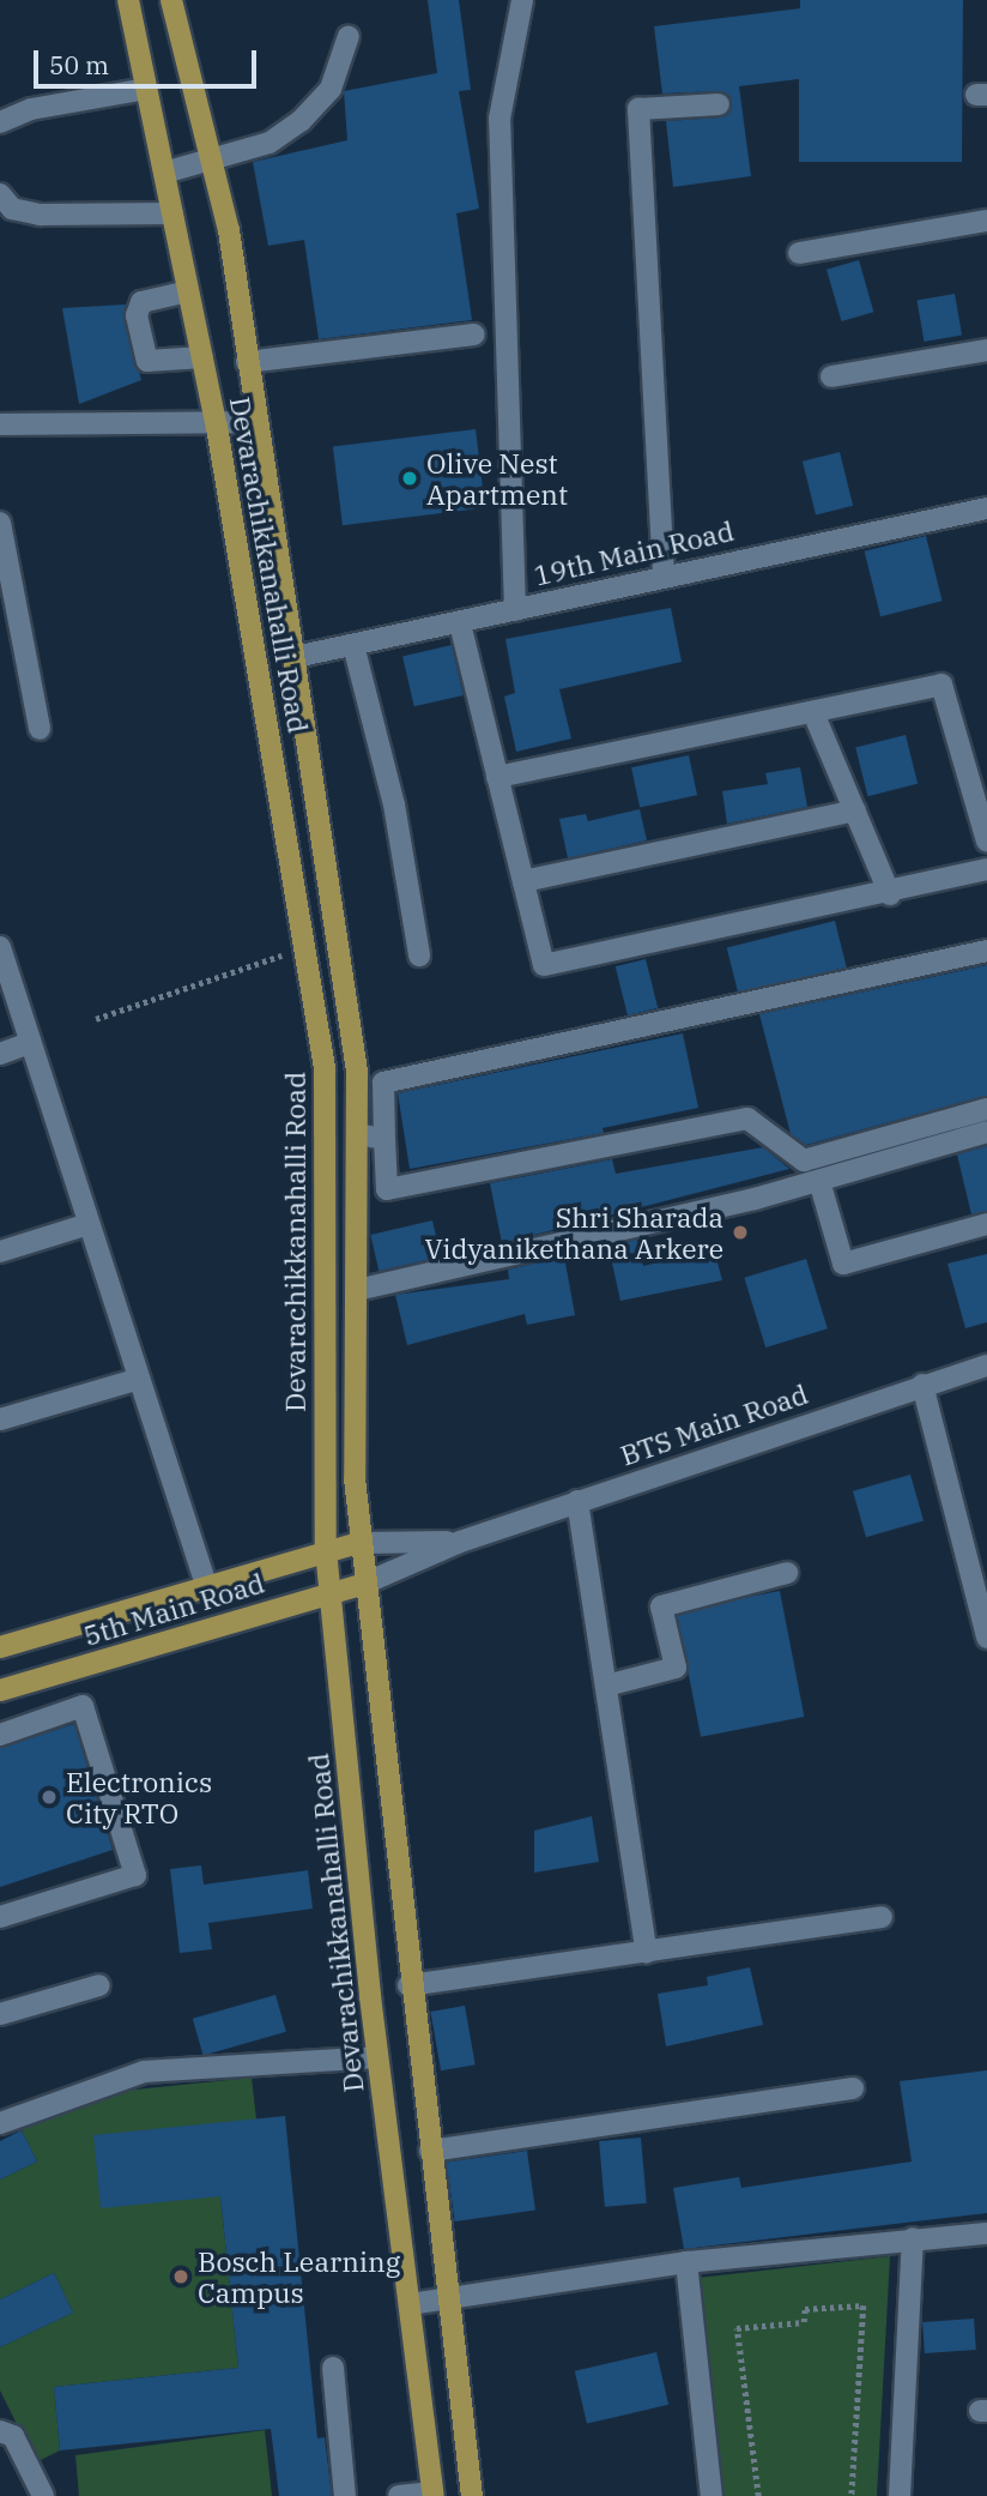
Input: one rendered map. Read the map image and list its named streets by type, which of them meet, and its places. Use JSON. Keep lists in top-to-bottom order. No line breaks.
{"streets":{"main road":["Devarachikkanahalli Road","5th Main Road"],"street":["19th Main Road","BTS Main Road"]},"crossings":[["19th Main Road","Devarachikkanahalli Road"],["Devarachikkanahalli Road","BTS Main Road"],["Devarachikkanahalli Road","5th Main Road"],["BTS Main Road","5th Main Road"]],"places":["Olive Nest Apartment","Shri Sharada Vidyanikethana Arkere","Electronics City RTO","Bosch Learning Campus"],"scale_bar":"50 m"}
